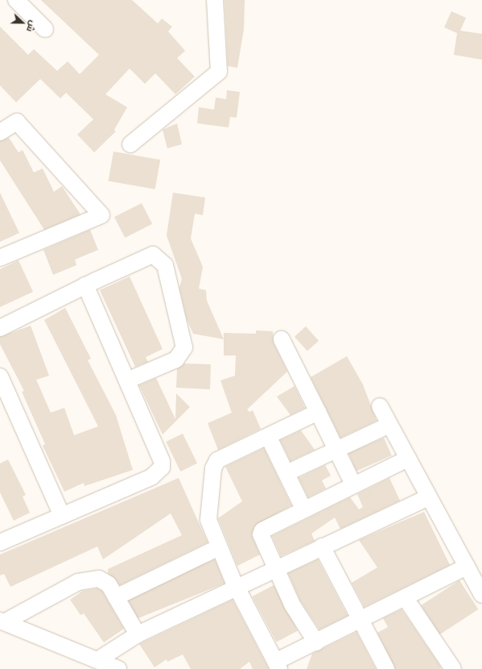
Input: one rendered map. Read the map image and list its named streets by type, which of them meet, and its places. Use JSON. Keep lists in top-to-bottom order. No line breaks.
{"north":"right"}
